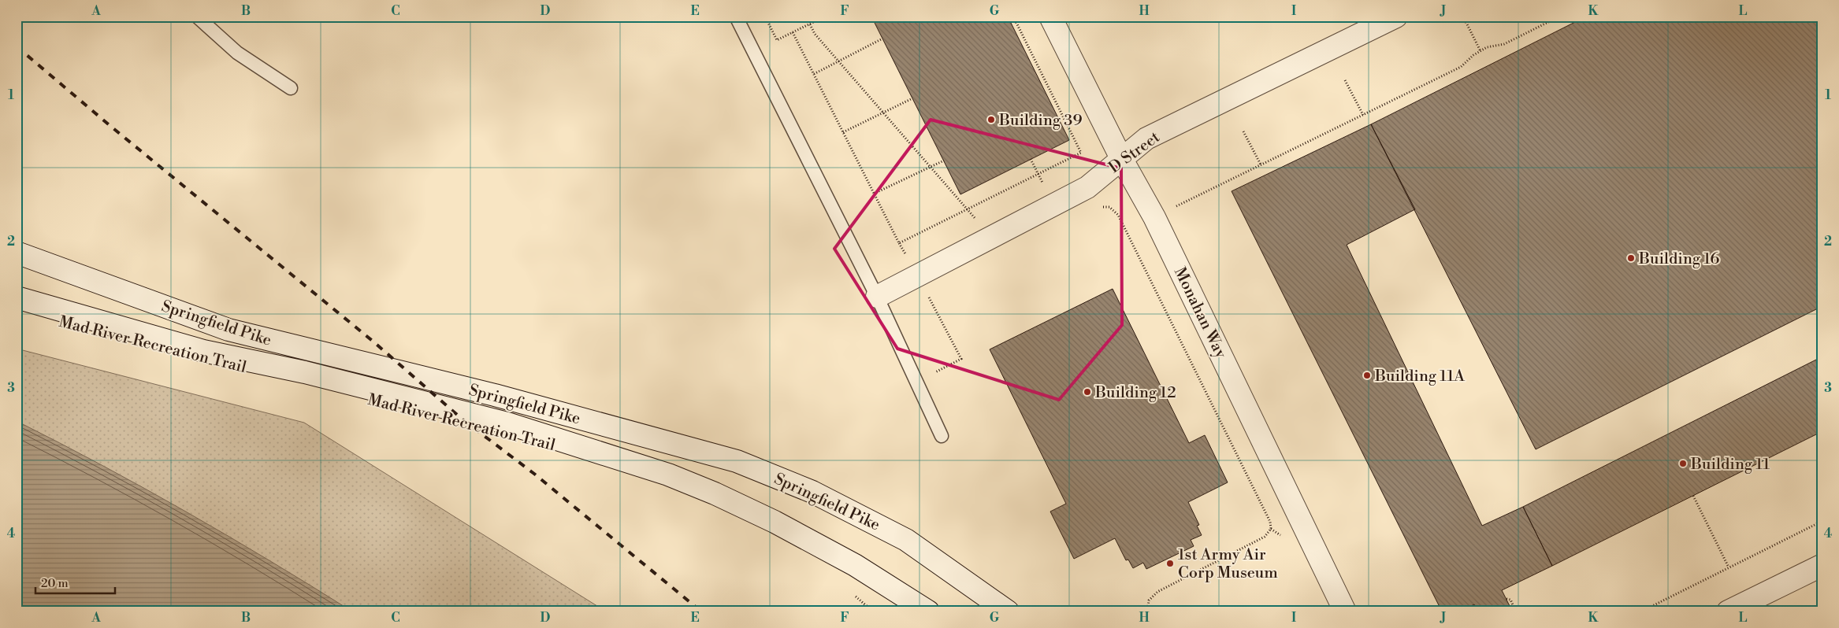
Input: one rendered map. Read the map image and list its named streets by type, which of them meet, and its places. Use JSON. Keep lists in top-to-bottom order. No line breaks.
{"streets":{"main road":["D Street","Monahan Way","Springfield Pike"]},"crossings":[["D Street","Monahan Way"]],"places":["Building 39","Building 16","Building 11A","Building 12","Building 11","1st Army Air Corp Museum"],"scale_bar":"20 m","grid":{"columns":["A","B","C","D","E","F","G","H","I","J","K","L"],"rows":["1","2","3","4"]}}
